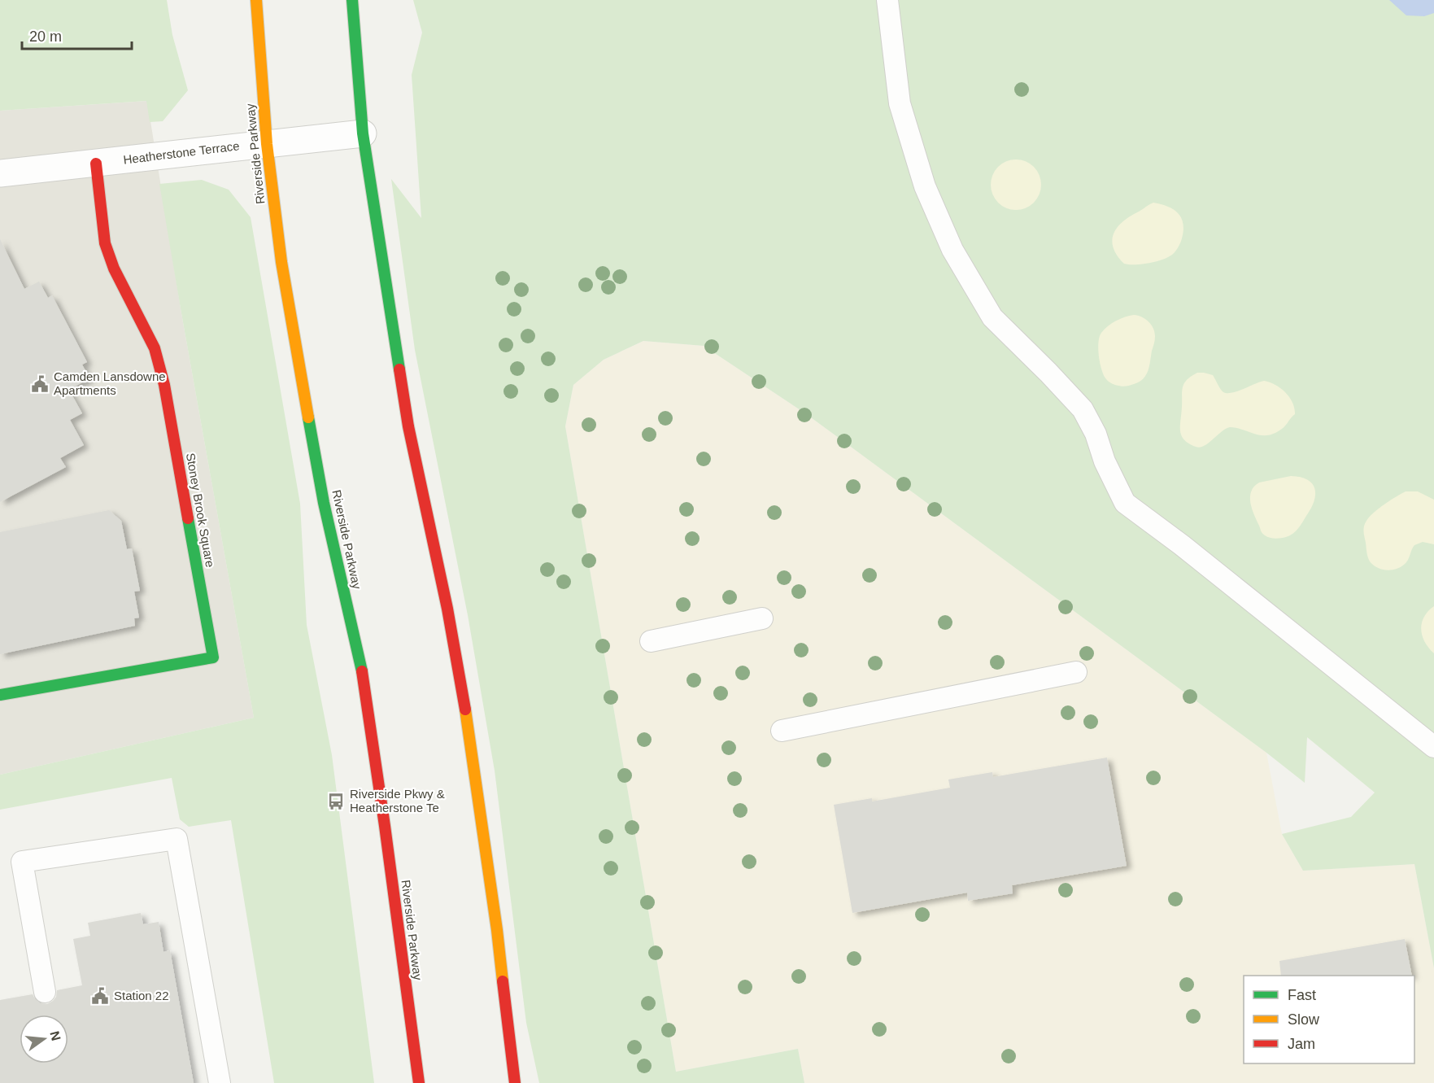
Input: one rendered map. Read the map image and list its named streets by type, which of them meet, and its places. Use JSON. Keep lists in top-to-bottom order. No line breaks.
{"streets":{"main road":["Riverside Parkway","Stoney Brook Square"],"street":["Heatherstone Terrace"]},"crossings":[["Heatherstone Terrace","Riverside Parkway"],["Heatherstone Terrace","Stoney Brook Square"]],"places":{"public building":["Camden Lansdowne Apartments","Station 22"],"bus stop":["Riverside Pkwy & Heatherstone Te"]},"legend":["Fast","Slow","Jam"],"scale_bar":"20 m","north":"right"}
